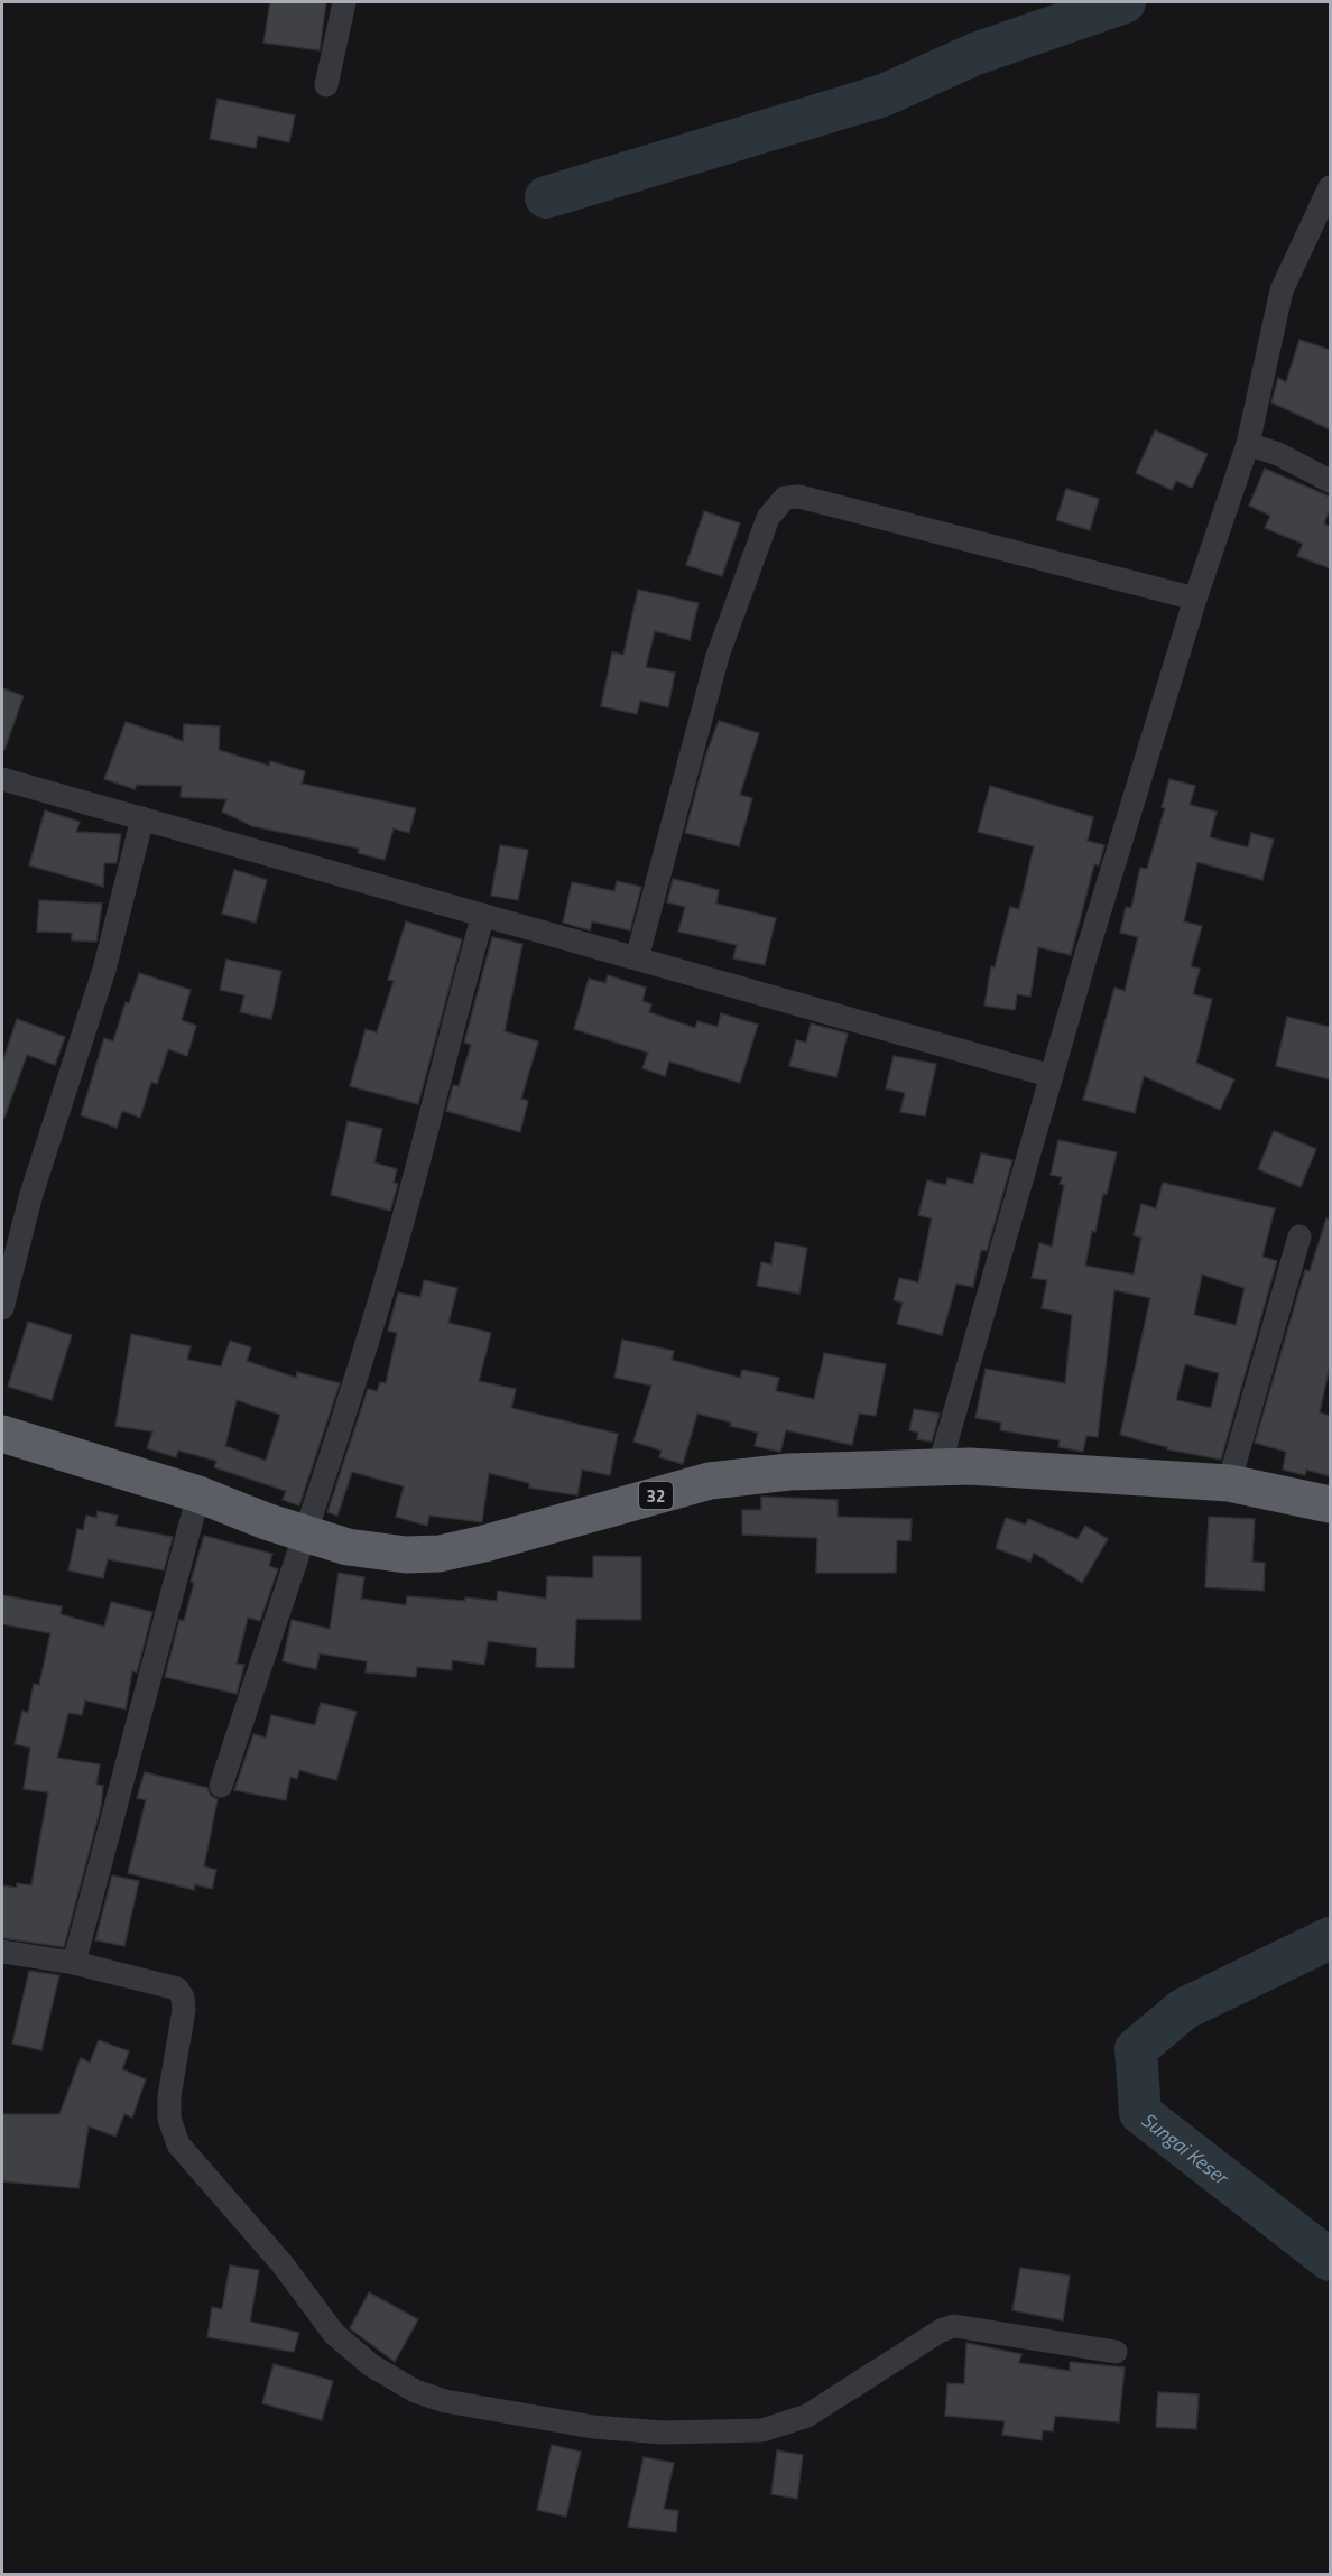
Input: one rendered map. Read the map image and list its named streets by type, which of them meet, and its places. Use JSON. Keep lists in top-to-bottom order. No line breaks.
{"streets":{"highway":["32"]},"water":["Sungai Keser"]}
